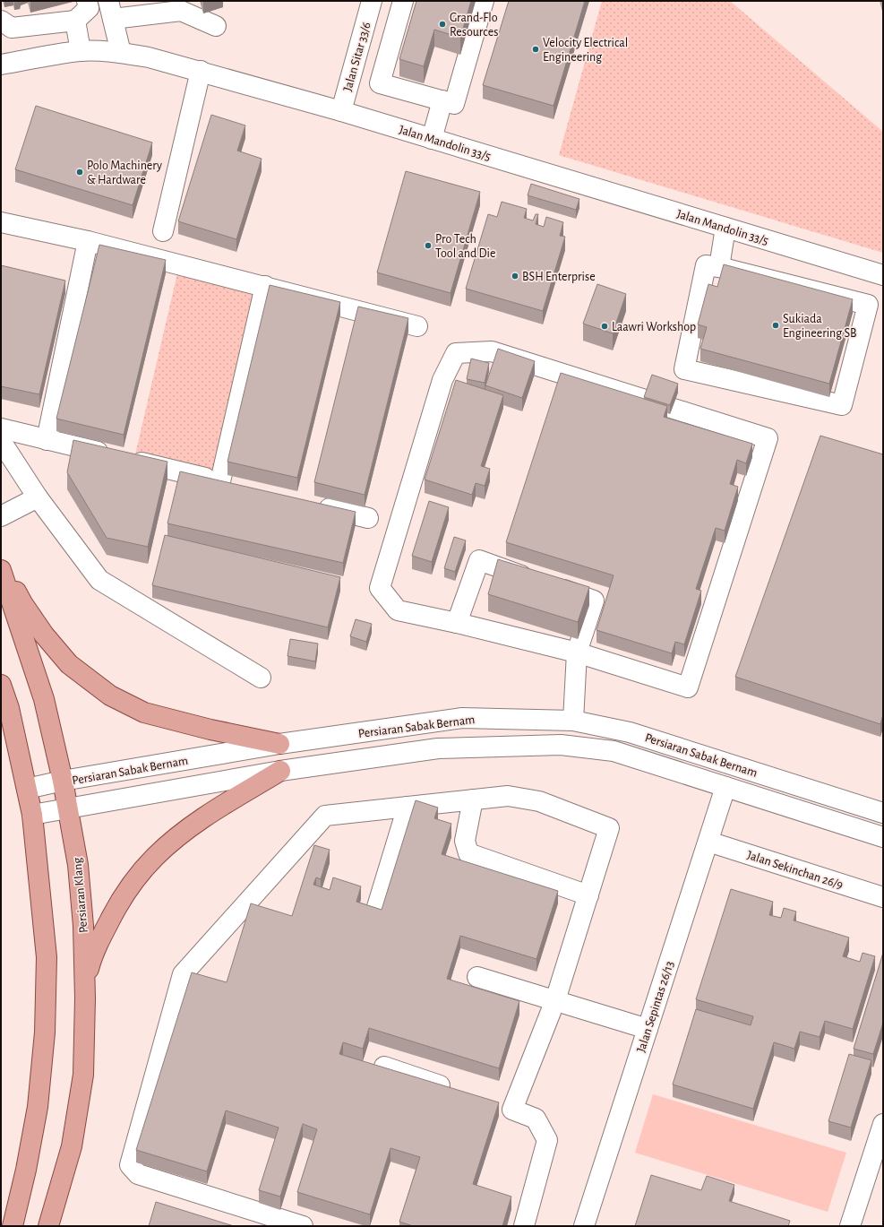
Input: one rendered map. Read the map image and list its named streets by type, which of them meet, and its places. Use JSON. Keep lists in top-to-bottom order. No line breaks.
{"streets":{"main road":["Persiaran Klang"],"street":["Jalan Sitar 33/6","Jalan Mandolin 33/5","Persiaran Sabak Bernam","Jalan Sekinchan 26/9","Jalan Sepintas 26/13"]},"crossings":[["Jalan Sitar 33/6","Jalan Mandolin 33/5"],["Persiaran Sabak Bernam","Persiaran Klang"],["Persiaran Sabak Bernam","Jalan Sepintas 26/13"],["Jalan Sekinchan 26/9","Jalan Sepintas 26/13"]],"places":["Grand-Flo Resources","Velocity Electrical Engineering","Polo Machinery & Hardware","Pro Tech Tool and Die","BSH Enterprise","Sukiada Engineering SB","Laawri Workshop"]}
